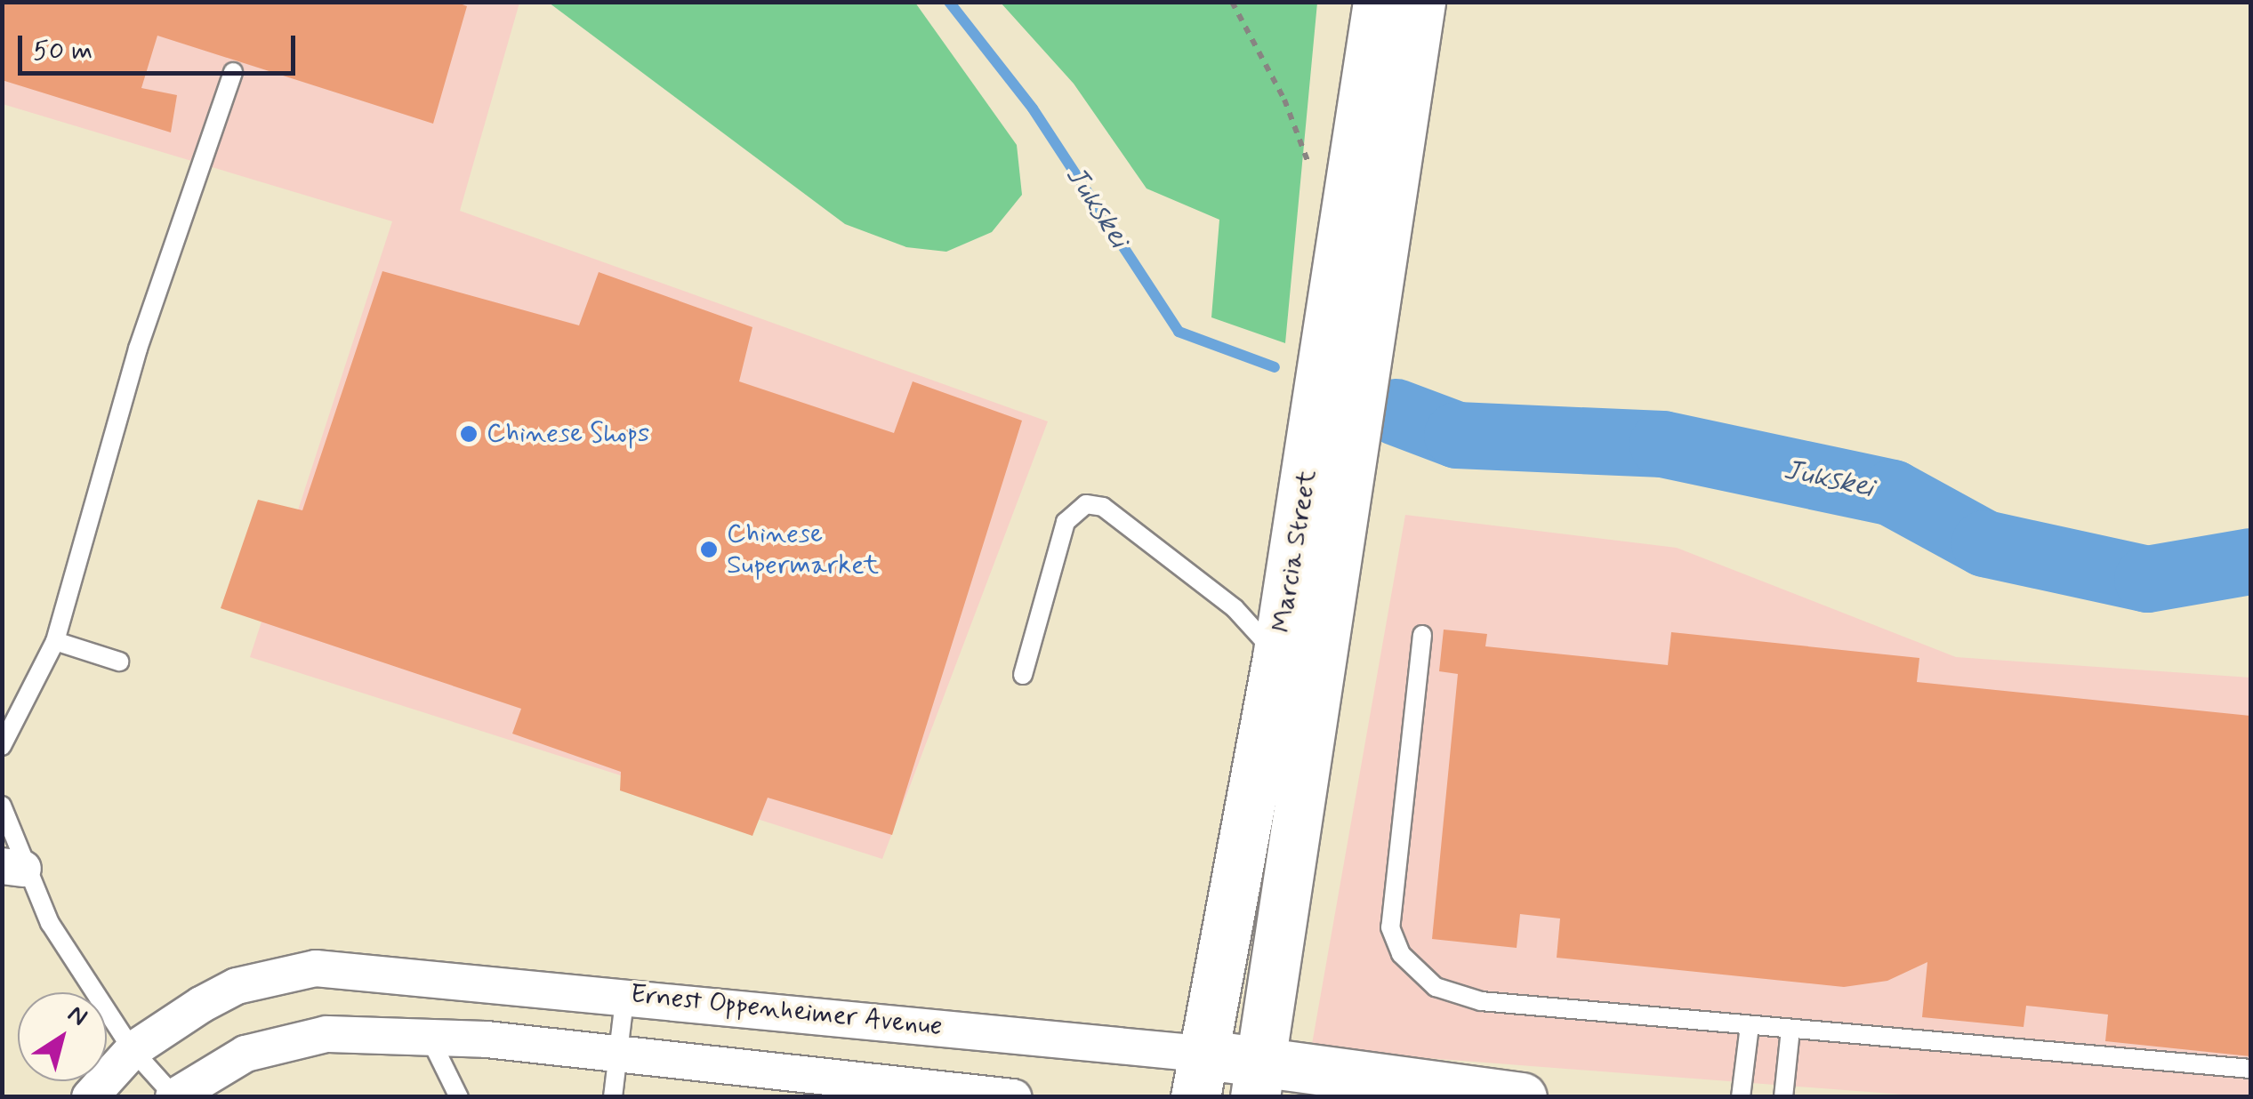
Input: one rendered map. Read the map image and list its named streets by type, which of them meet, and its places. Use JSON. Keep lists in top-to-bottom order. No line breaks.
{"streets":{"main road":["Marcia Street","Ernest Oppenheimer Avenue"]},"crossings":[["Marcia Street","Ernest Oppenheimer Avenue"]],"water":["Jukskei"],"places":["Chinese Shops","Chinese Supermarket"],"scale_bar":"50 m","north":"top right"}
